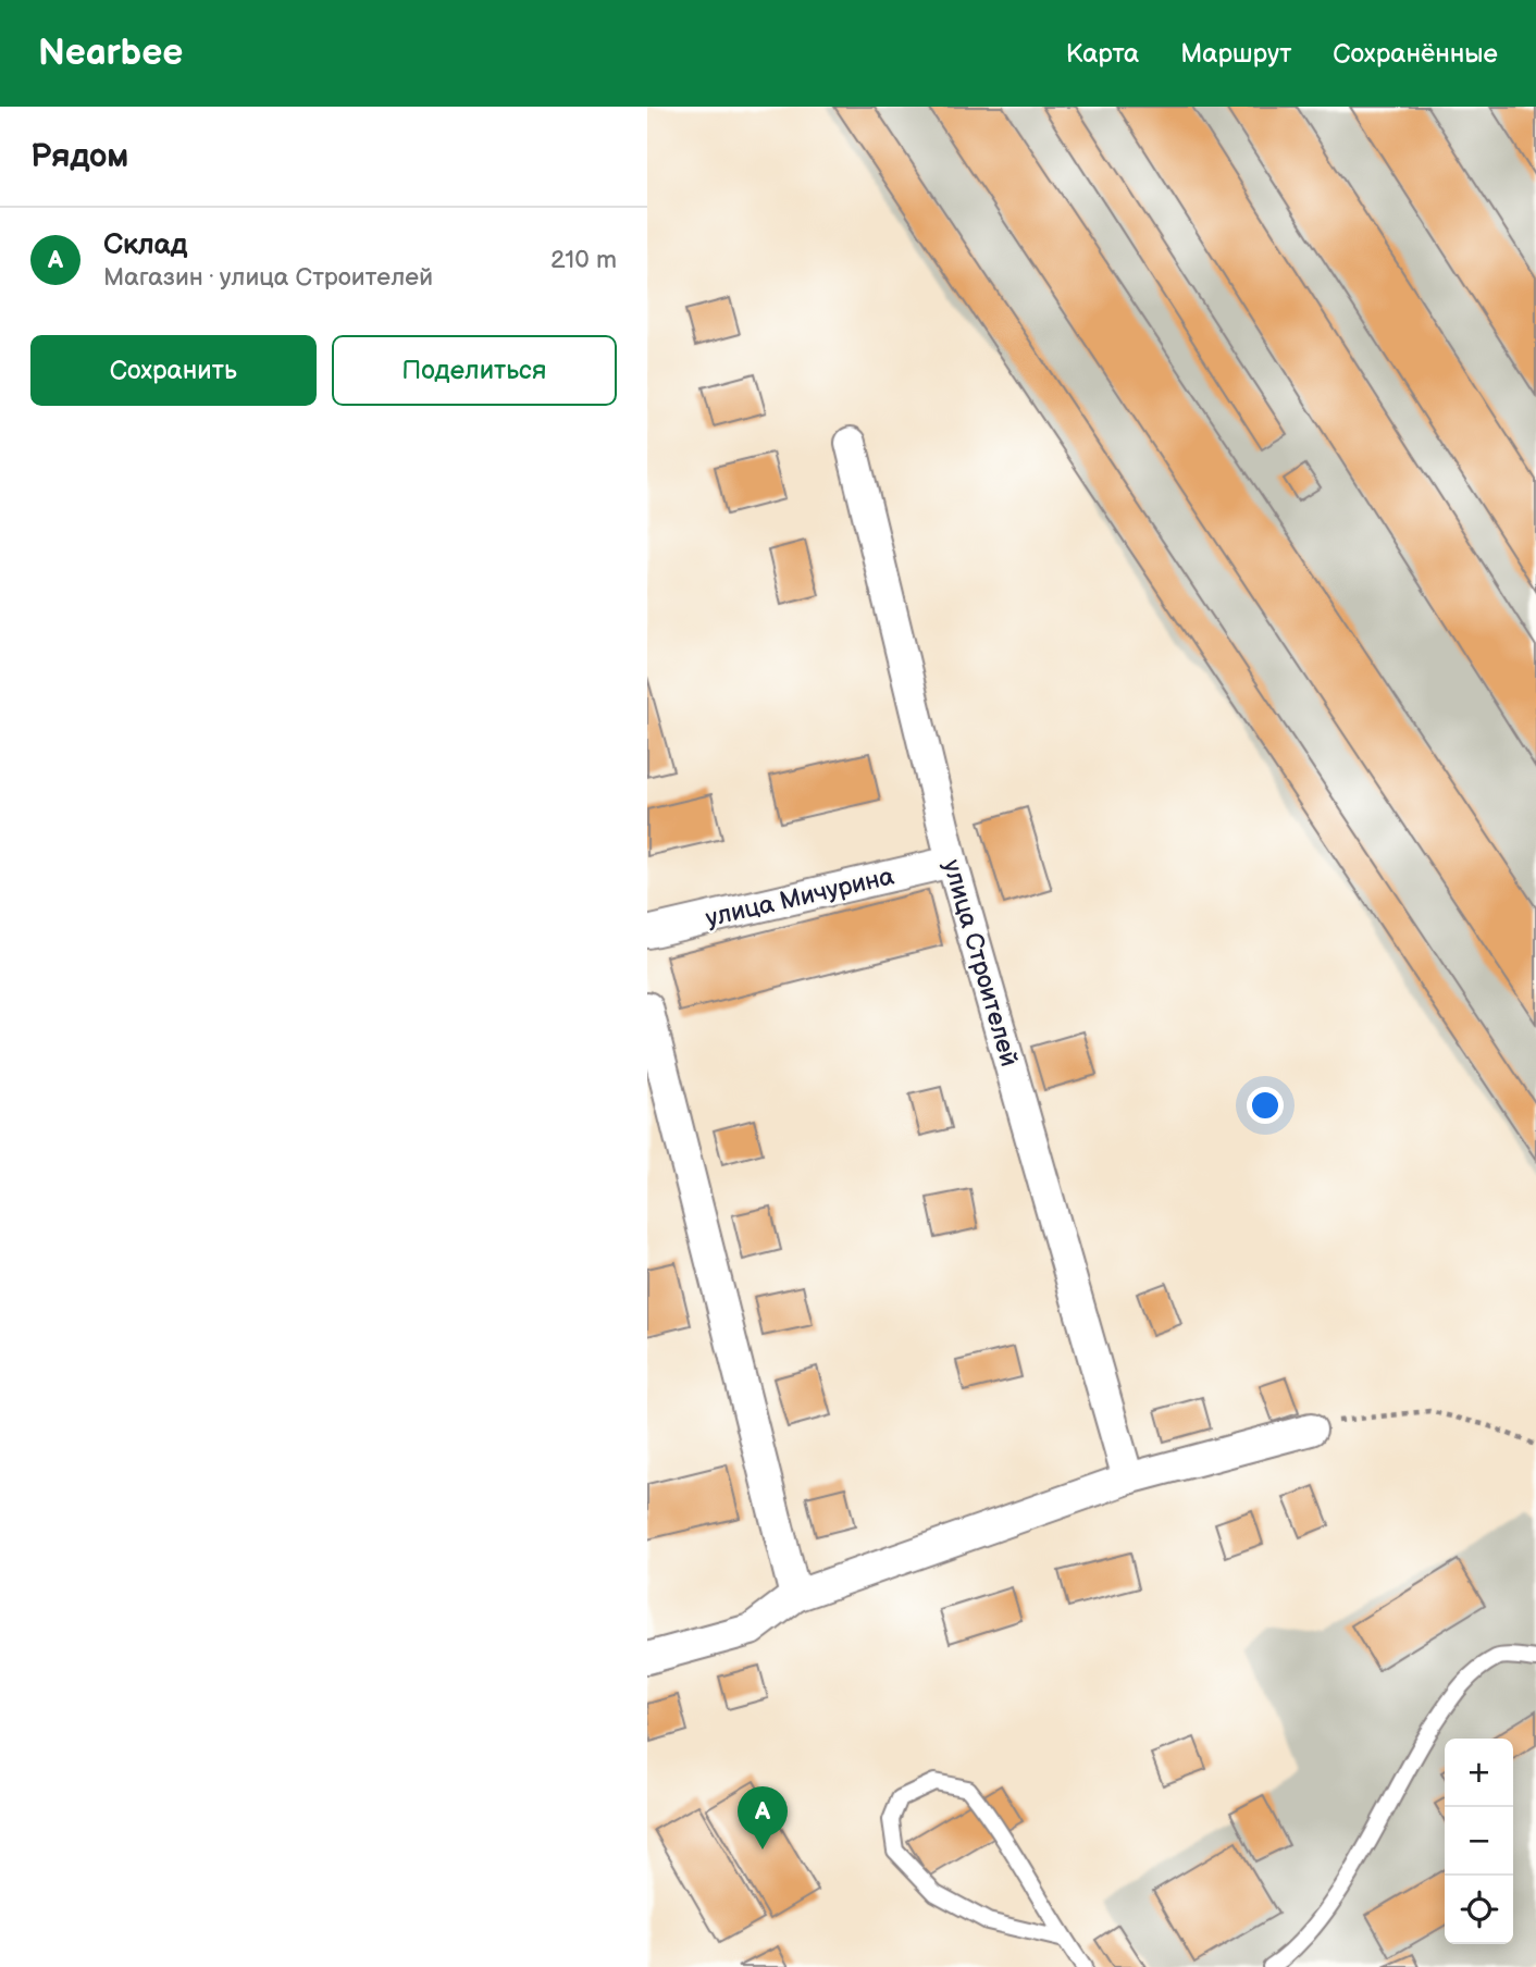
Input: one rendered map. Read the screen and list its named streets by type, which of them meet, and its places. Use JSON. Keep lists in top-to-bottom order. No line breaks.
{"streets":{"street":["улица Мичурина","улица Строителей"]},"crossings":[["улица Мичурина","улица Строителей"]],"page":{"header":"Nearbee","nav":["Карта","Маршрут","Сохранённые"],"heading":"Рядом","list":[{"mark":"A","name":"Склад","note":"Магазин · улица Строителей","value":"210 m"}],"buttons":["Сохранить","Поделиться"],"map_buttons":["+","−"],"pins":"A"}}
